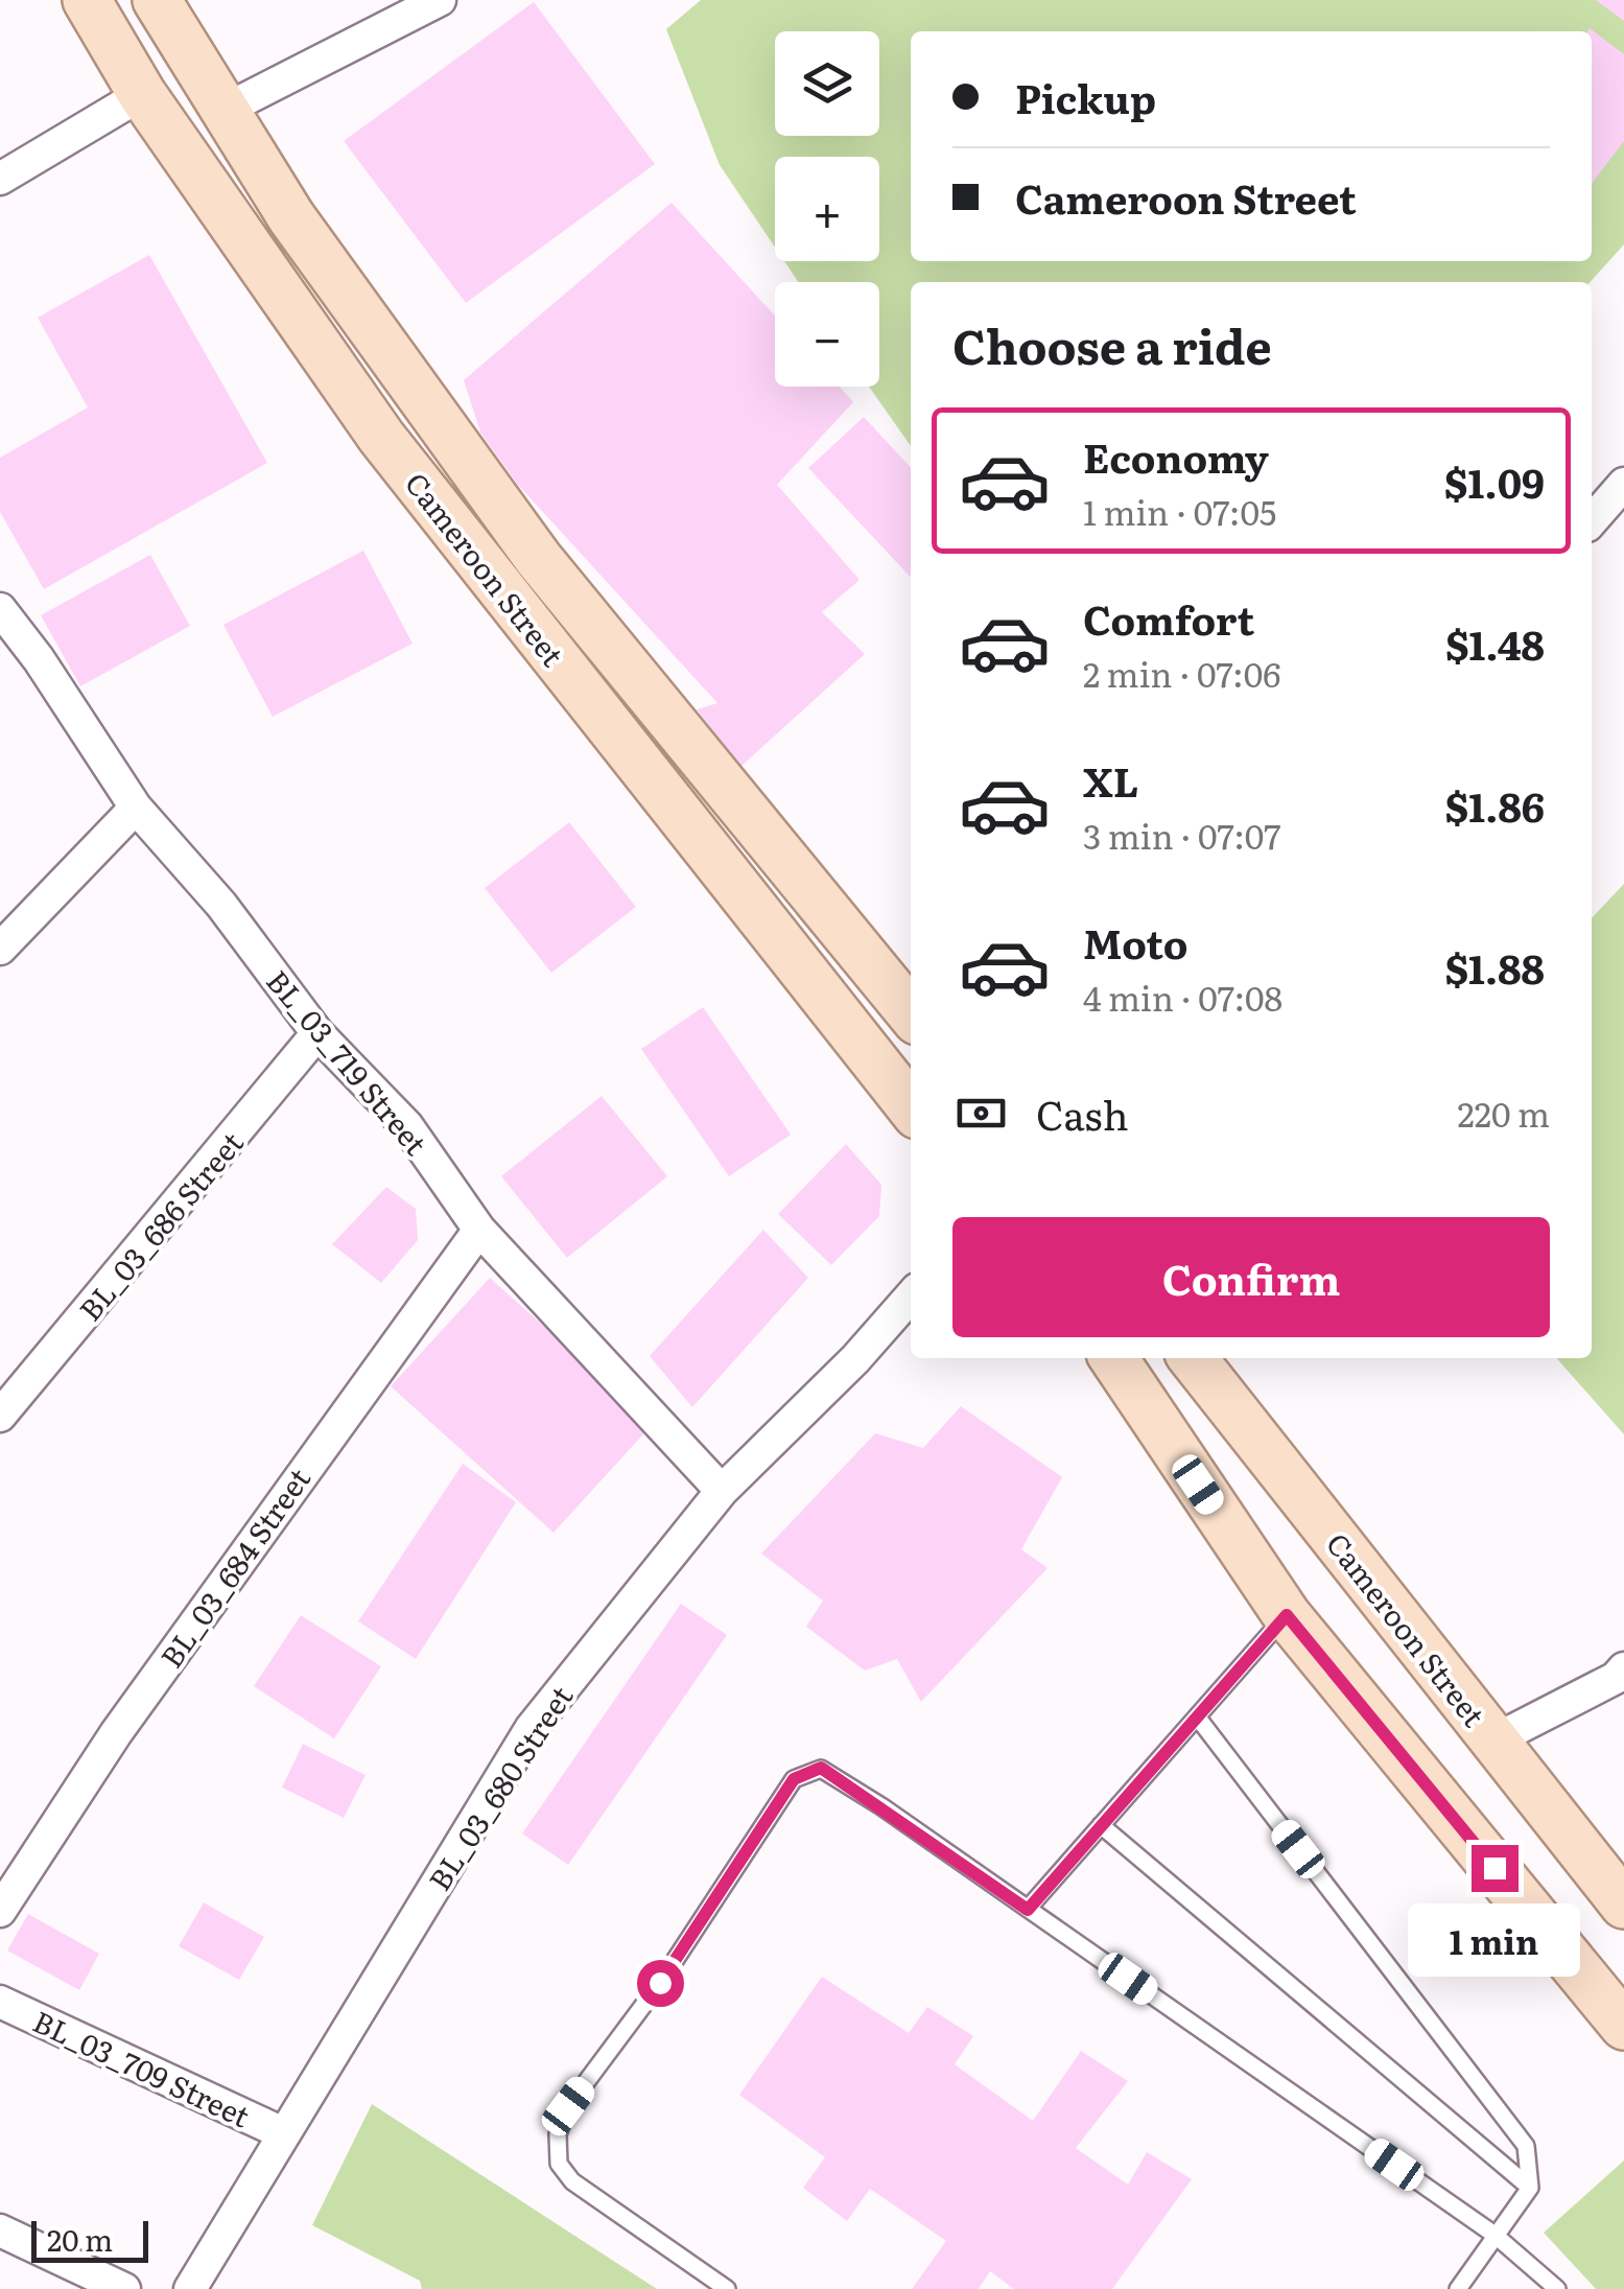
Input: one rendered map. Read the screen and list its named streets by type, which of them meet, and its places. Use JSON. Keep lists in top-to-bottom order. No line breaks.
{"streets":{"main road":["Cameroon Street"],"street":["BL_03_719 Street","BL_03_686 Street","BL_03_684 Street","BL_03_680 Street","BL_03_709 Street"]},"crossings":[["BL_03_719 Street","BL_03_686 Street"],["BL_03_719 Street","BL_03_684 Street"],["BL_03_719 Street","BL_03_680 Street"],["BL_03_680 Street","BL_03_709 Street"]],"scale_bar":"20 m","page":{"map_buttons":["+","−"],"banner":["Pickup","Cameroon Street"],"heading":"Choose a ride","list":[{"name":"Economy","note":"1 min · 07:05","value":"$1.09"},{"name":"Comfort","note":"2 min · 07:06","value":"$1.48"},{"name":"XL","note":"3 min · 07:07","value":"$1.86"},{"name":"Moto","note":"4 min · 07:08","value":"$1.88"}],"pay":["Cash","220 m"],"buttons":"Confirm","bubble":"1 min","scale":"20 m"}}
